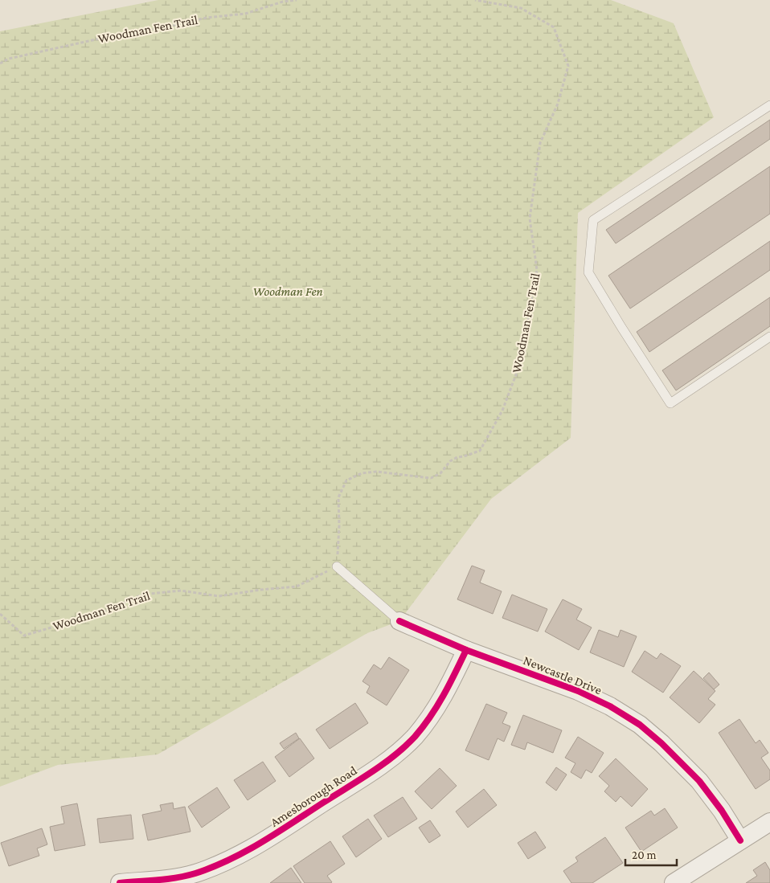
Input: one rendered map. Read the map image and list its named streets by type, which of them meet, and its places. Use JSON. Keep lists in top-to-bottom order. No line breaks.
{"streets":{"street":["Newcastle Drive","Amesborough Road"],"path":["Woodman Fen Trail"]},"crossings":[["Newcastle Drive","Amesborough Road"]],"parks":["Woodman Fen"],"scale_bar":"20 m"}
